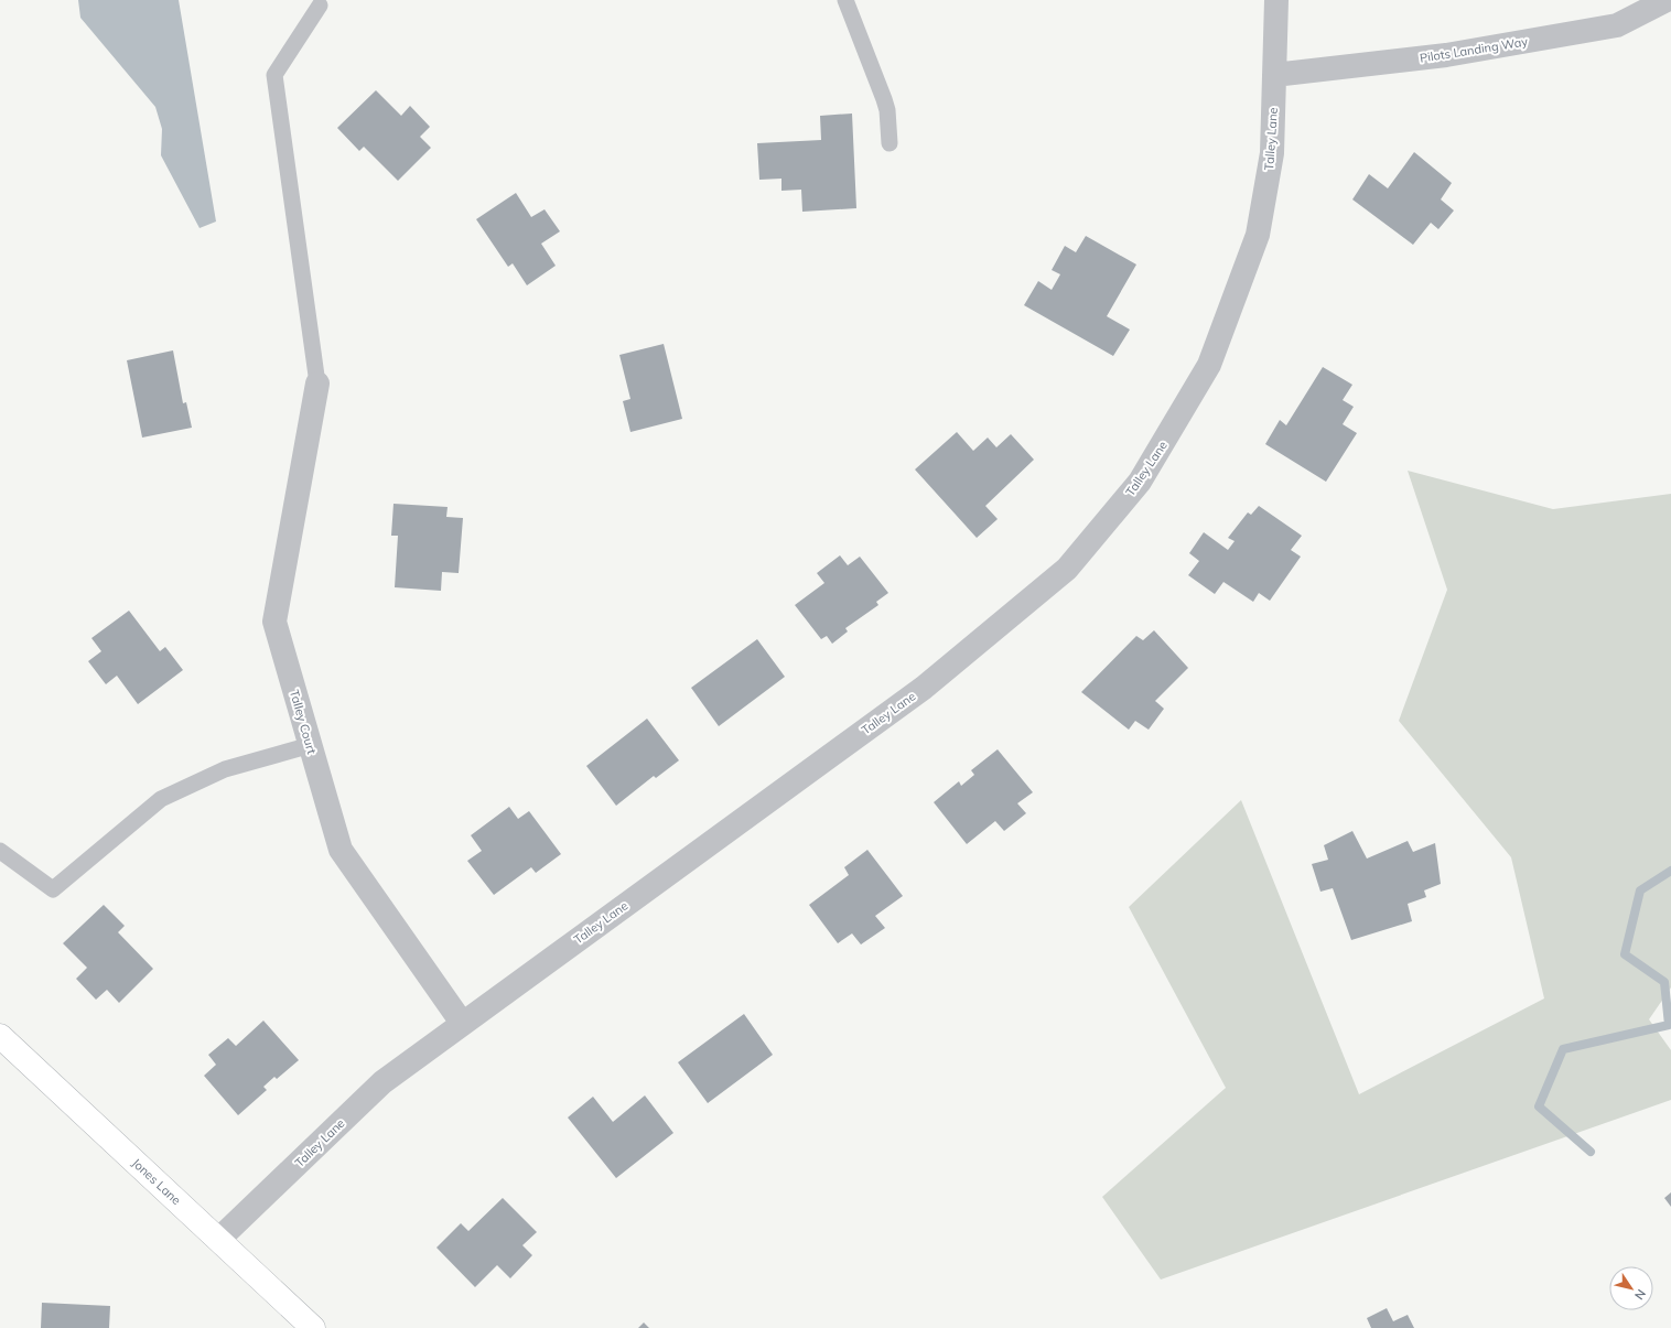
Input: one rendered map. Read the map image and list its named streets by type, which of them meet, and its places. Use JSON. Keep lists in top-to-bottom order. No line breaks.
{"streets":{"street":["Pilots Landing Way","Talley Lane","Talley Court","Jones Lane"]},"crossings":[["Pilots Landing Way","Talley Lane"],["Talley Lane","Talley Court"],["Talley Lane","Jones Lane"]],"north":"bottom right"}
